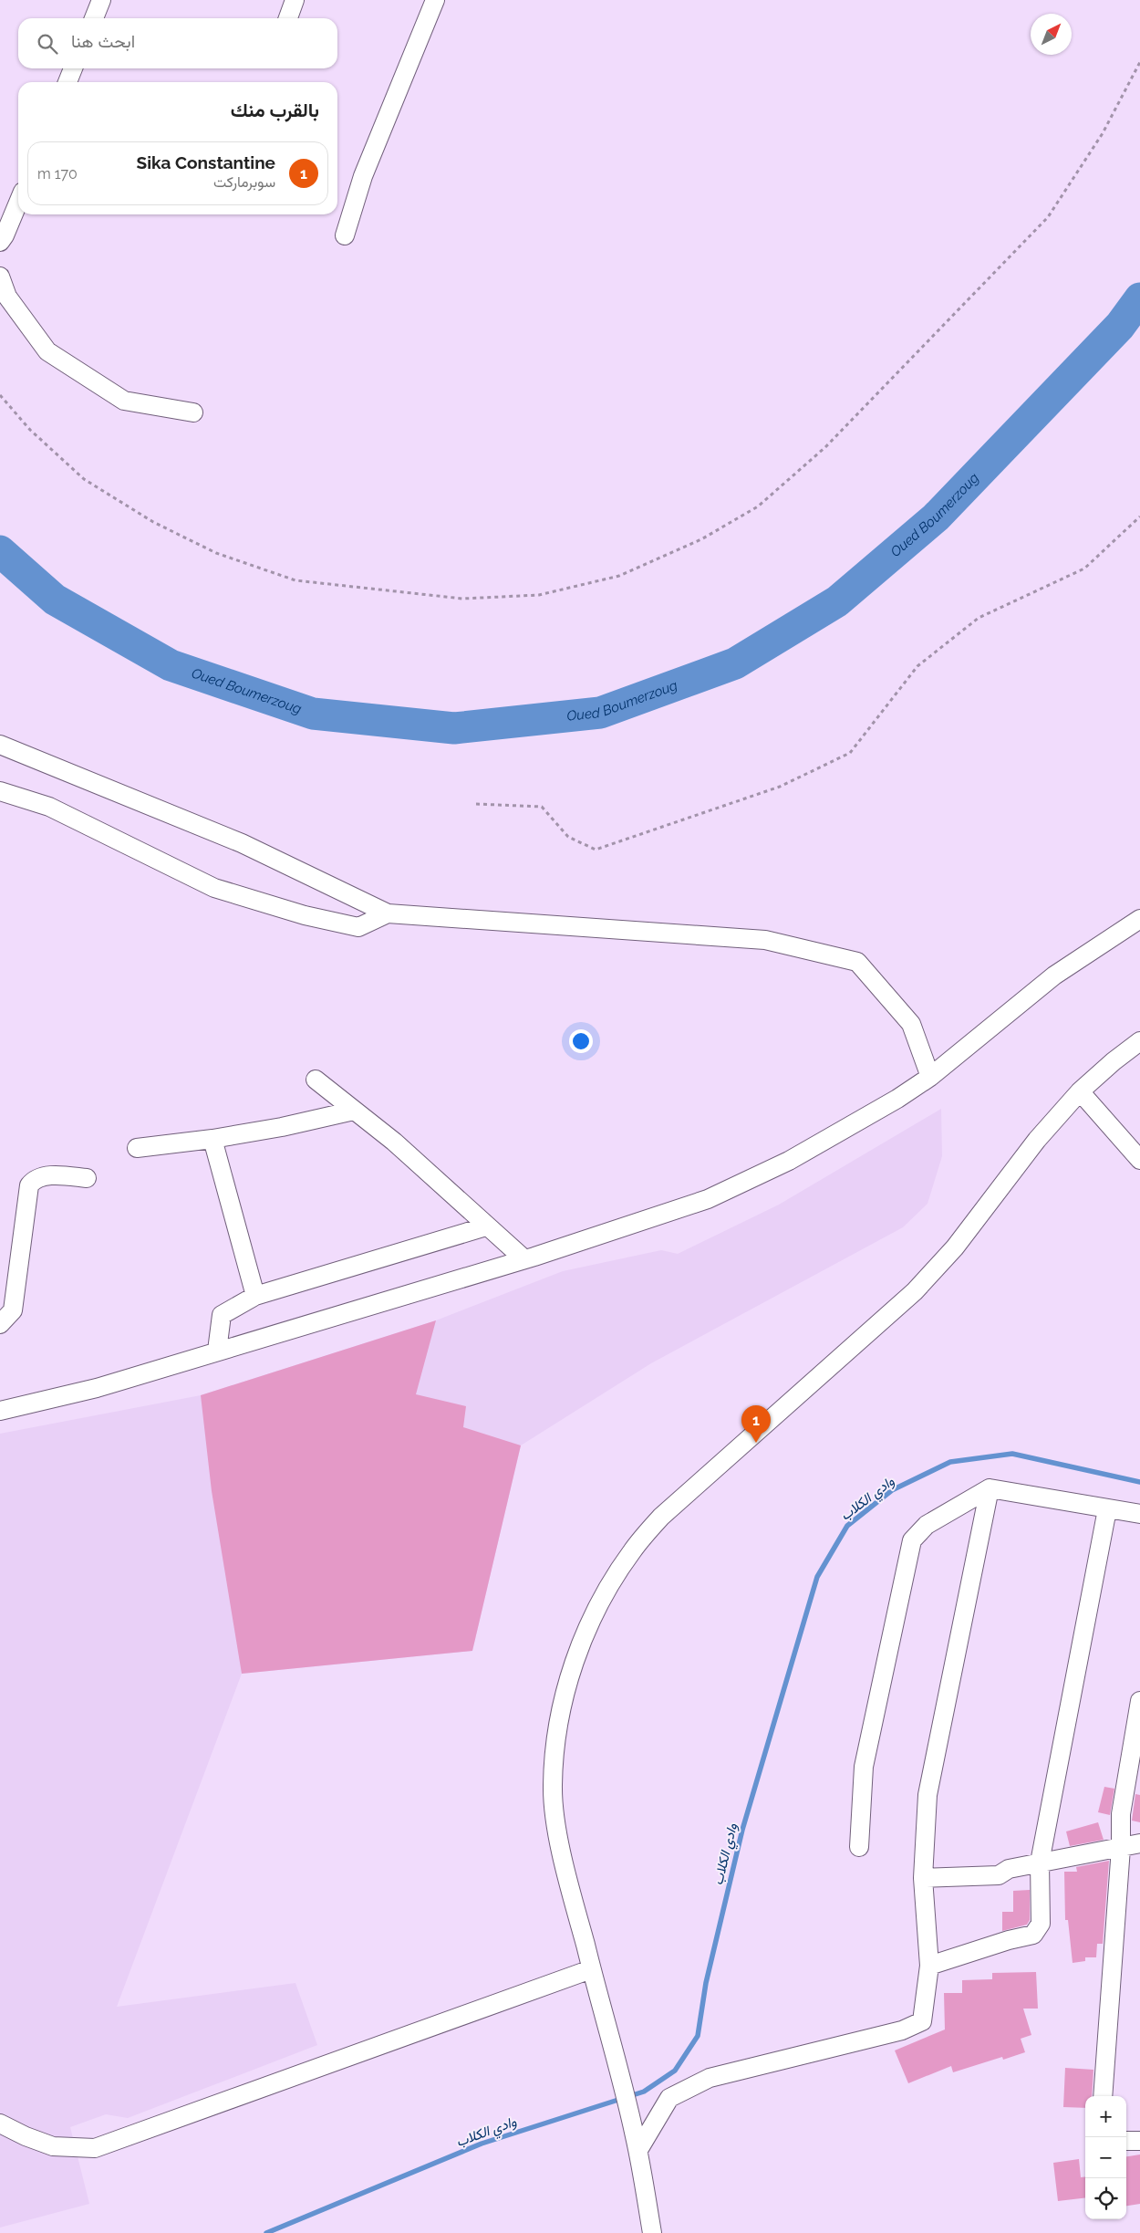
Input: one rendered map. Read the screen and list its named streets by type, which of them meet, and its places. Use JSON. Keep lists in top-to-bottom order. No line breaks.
{"water":["Oued Boumerzoug","وادي الكلاب"],"north":"top right","page":{"search":"ابحث هنا","heading":"بالقرب منك","list":[{"mark":"1","name":"Sika Constantine","note":"سوبرماركت","value":"170 m"}],"pins":"1","map_buttons":["+","−"]}}
